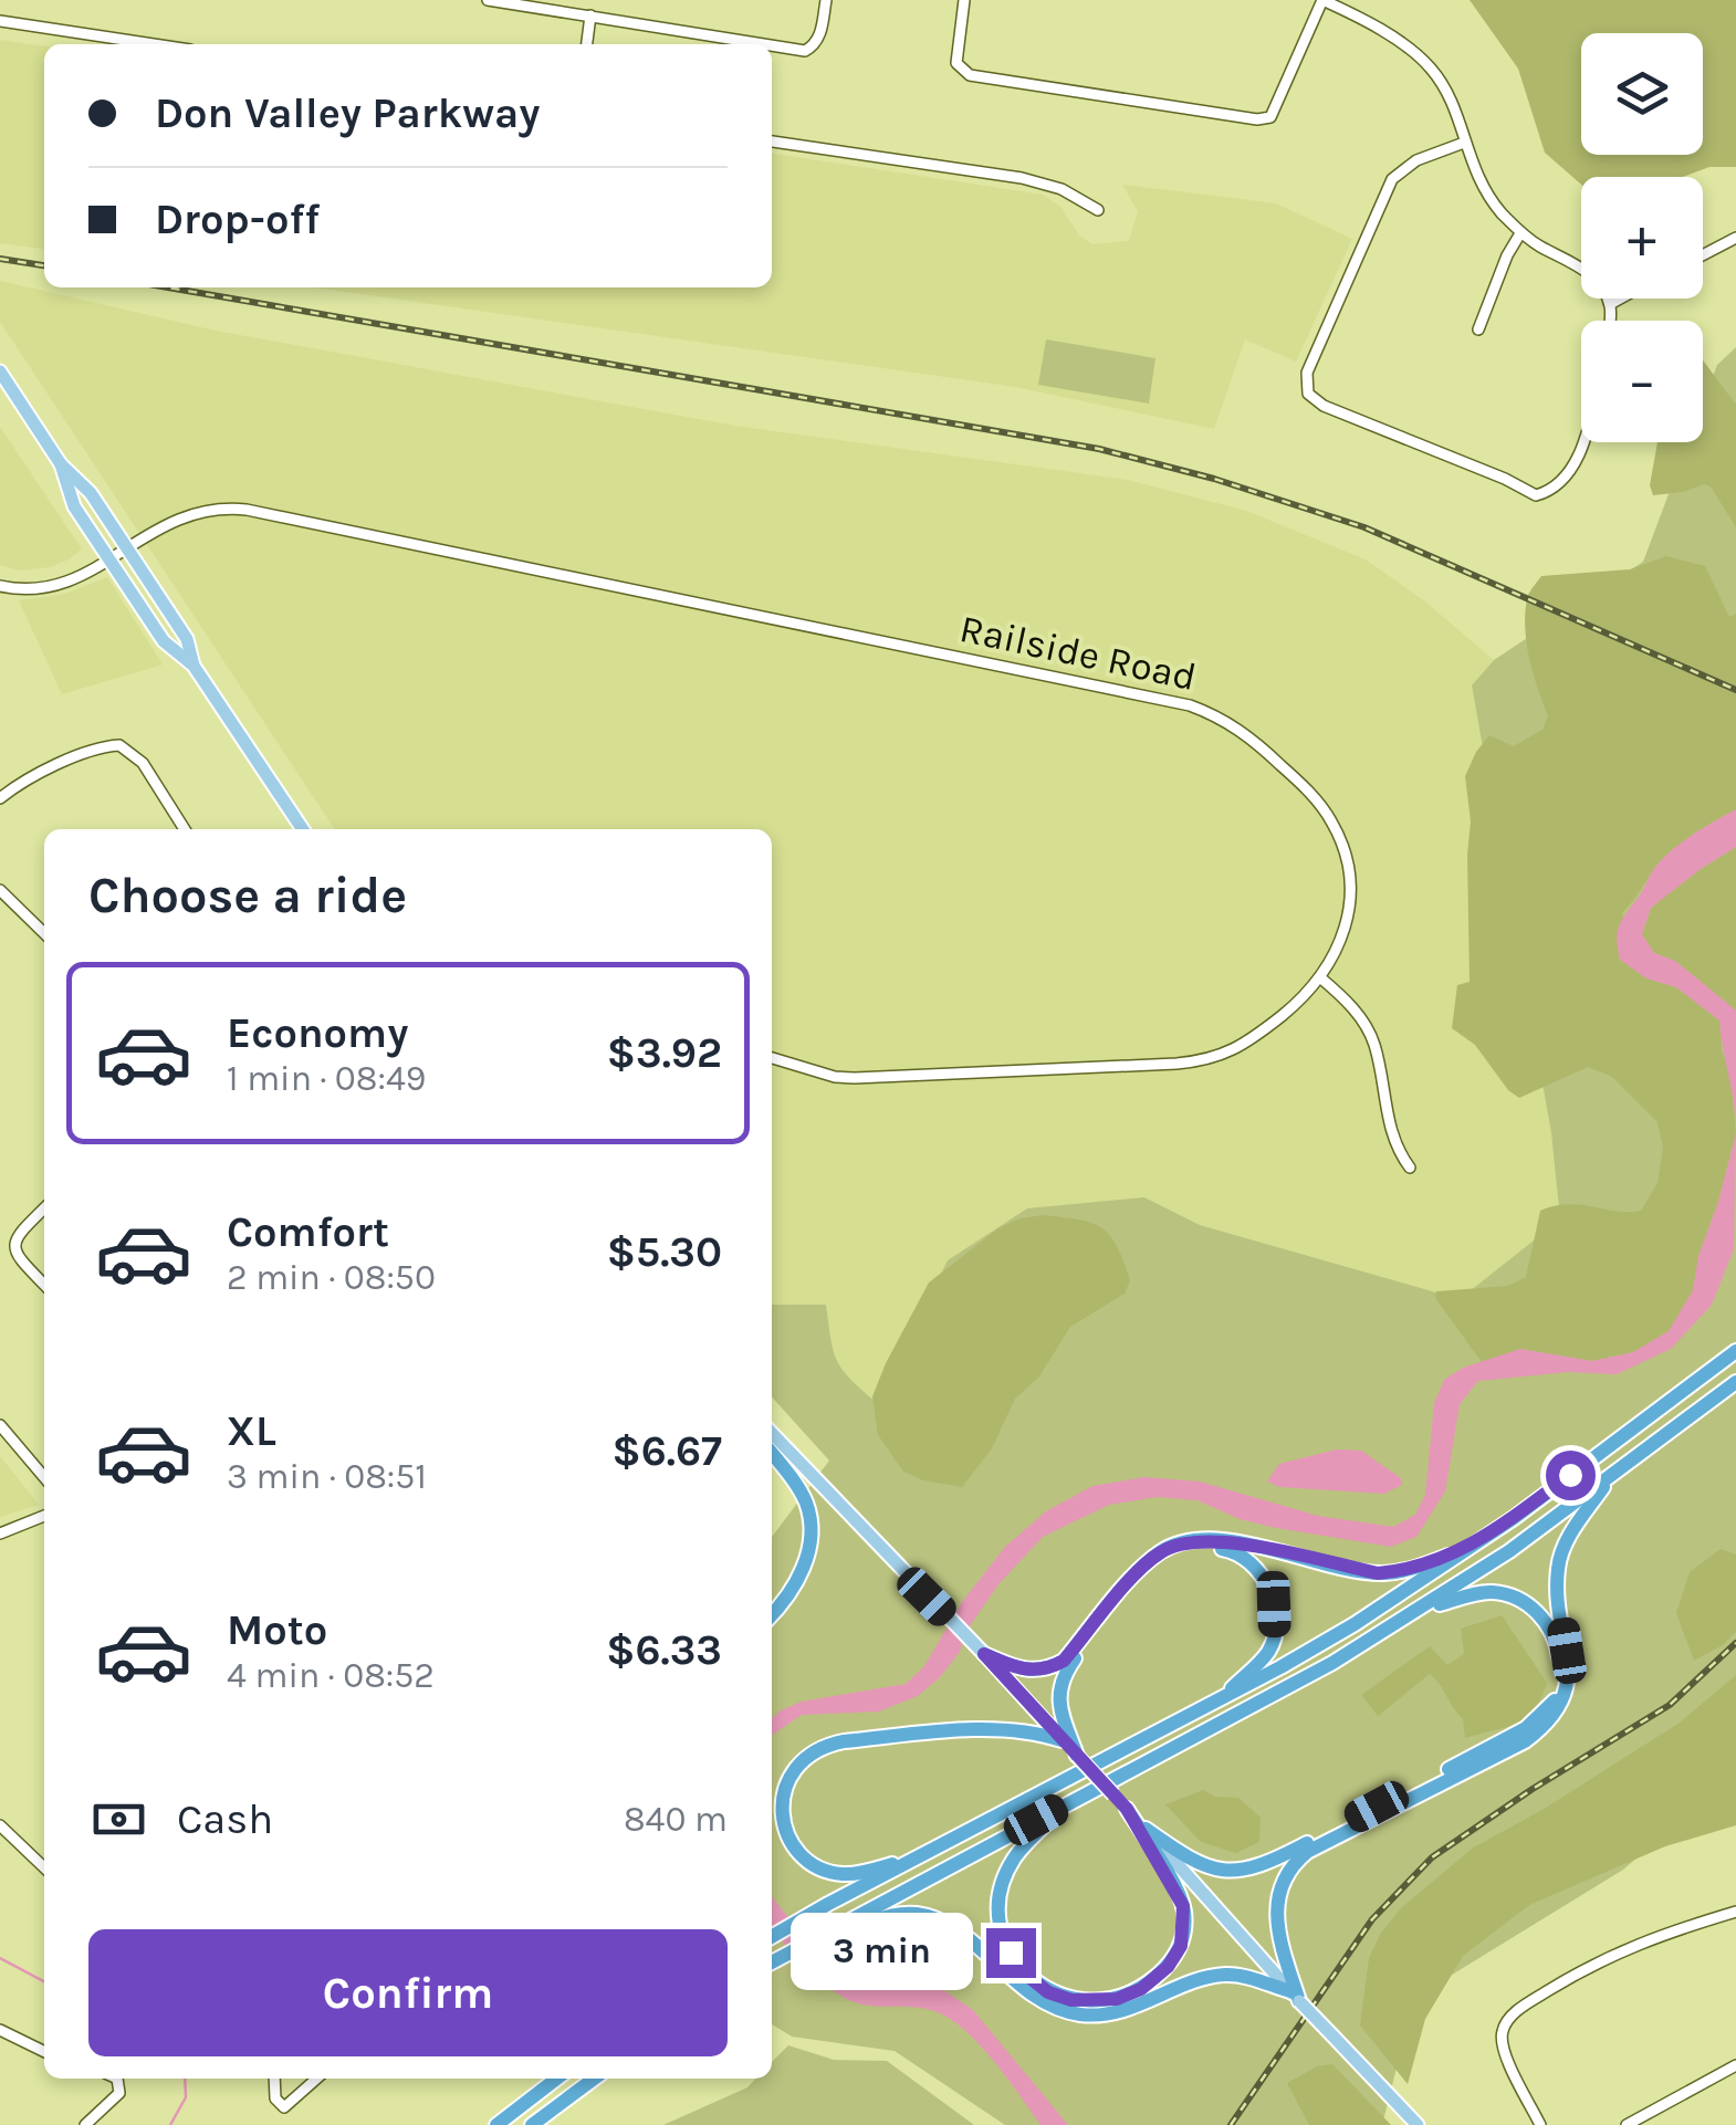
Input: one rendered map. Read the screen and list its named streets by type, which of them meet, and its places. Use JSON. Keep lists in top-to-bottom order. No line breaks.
{"streets":{"street":["Railside Road"]},"page":{"map_buttons":["+","−"],"banner":["Don Valley Parkway","Drop-off"],"heading":"Choose a ride","list":[{"name":"Economy","note":"1 min · 08:49","value":"$3.92"},{"name":"Comfort","note":"2 min · 08:50","value":"$5.30"},{"name":"XL","note":"3 min · 08:51","value":"$6.67"},{"name":"Moto","note":"4 min · 08:52","value":"$6.33"}],"pay":["Cash","840 m"],"buttons":"Confirm","bubble":"3 min"}}
